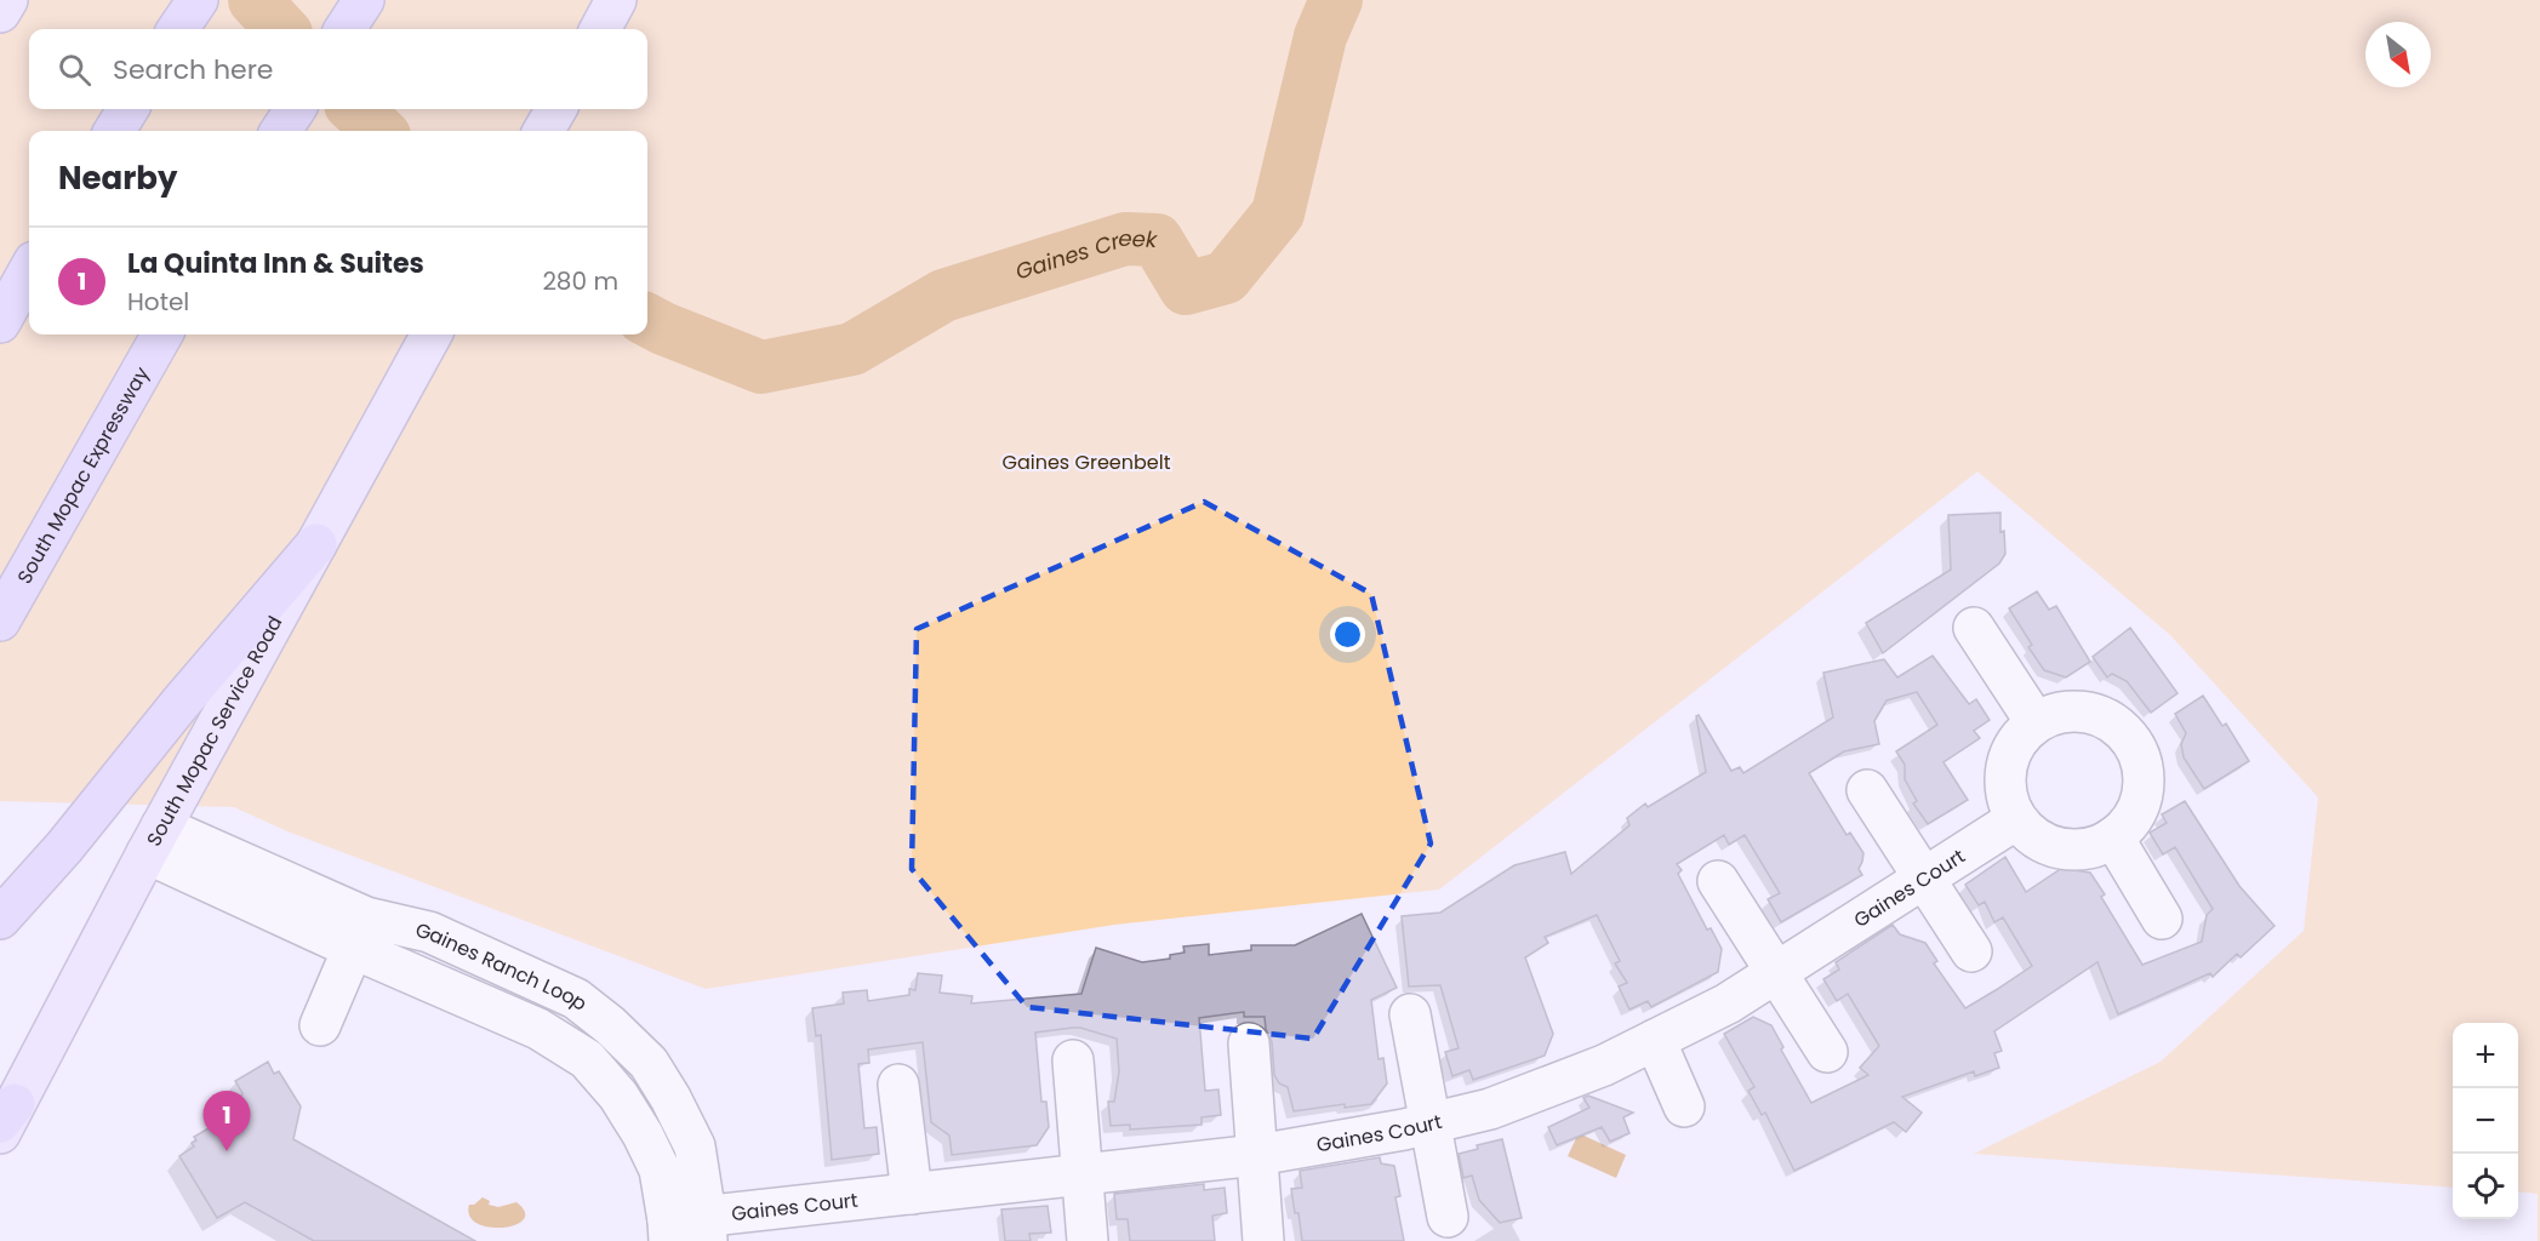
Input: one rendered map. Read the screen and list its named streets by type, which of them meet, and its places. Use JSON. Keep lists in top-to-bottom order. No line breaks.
{"streets":{"highway":["South Mopac Expressway"],"main road":["South Mopac Service Road"],"street":["Gaines Court","Gaines Ranch Loop"]},"crossings":[["South Mopac Service Road","Gaines Ranch Loop"],["Gaines Court","Gaines Ranch Loop"]],"water":["Gaines Creek"],"parks":["Gaines Greenbelt"],"north":"bottom right","page":{"search":"Search here","heading":"Nearby","list":[{"mark":"1","name":"La Quinta Inn & Suites","note":"Hotel","value":"280 m"}],"map_buttons":["+","−"],"pins":"1"}}
